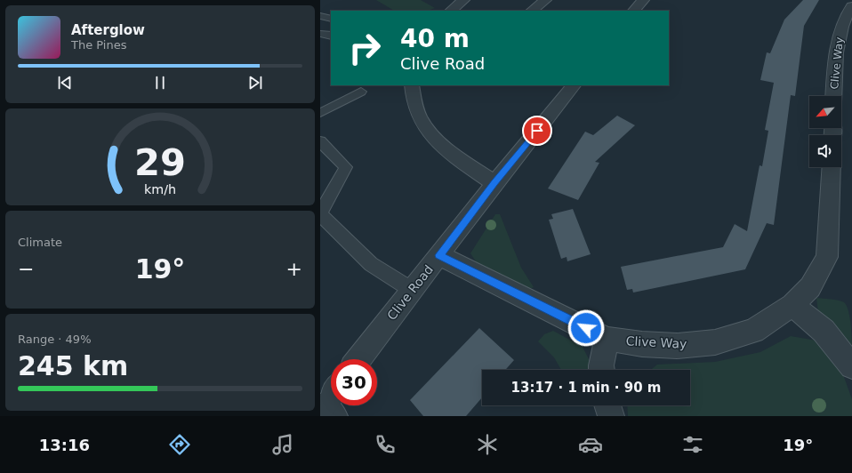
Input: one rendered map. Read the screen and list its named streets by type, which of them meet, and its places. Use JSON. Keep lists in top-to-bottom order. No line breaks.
{"streets":{"street":["Clive Way","Clive Road"]},"crossings":[["Clive Way","Clive Road"]],"north":"bottom left","page":{"turn":["40 m","Clive Road"],"song":["Afterglow","The Pines"],"tile":["Climate",["Range · 49%","245 km"]],"heat":["−","19°","+"],"limit":"30","trip":"13:17 · 1 min · 90 m","tabs":["13:16","19°"],"gauge":["29","km/h"]}}
